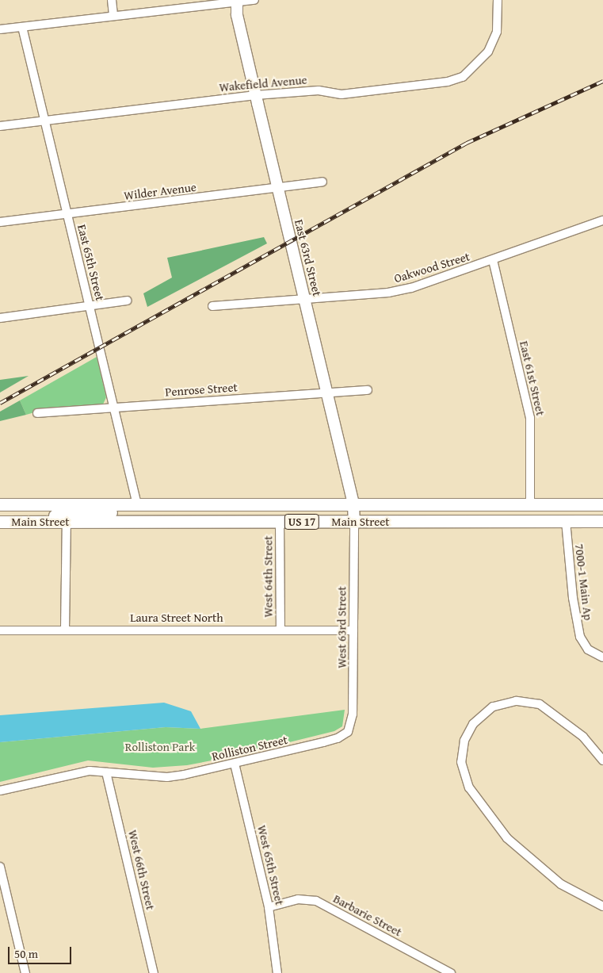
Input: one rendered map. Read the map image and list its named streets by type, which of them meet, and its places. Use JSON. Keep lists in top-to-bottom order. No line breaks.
{"streets":{"main road":["Main Street","US 17"],"street":["Wakefield Avenue","Wilder Avenue","East 63rd Street","East 65th Street","Oakwood Street","East 61st Street","Penrose Street","West 64th Street","7000-1 Main Ap","Laura Street North","West 63rd Street","Rolliston Street","West 65th Street","West 66th Street","Barbarie Street"]},"crossings":[["Wakefield Avenue","East 63rd Street"],["Wakefield Avenue","East 65th Street"],["Wilder Avenue","East 63rd Street"],["Wilder Avenue","East 65th Street"],["East 63rd Street","Oakwood Street"],["East 63rd Street","Penrose Street"],["East 63rd Street","Main Street"],["East 63rd Street","West 63rd Street"],["East 65th Street","Penrose Street"],["East 65th Street","Main Street"],["Oakwood Street","East 61st Street"],["East 61st Street","Main Street"],["Main Street","West 64th Street"],["Main Street","7000-1 Main Ap"],["Main Street","West 63rd Street"],["West 64th Street","Laura Street North"],["Laura Street North","West 63rd Street"],["West 63rd Street","Rolliston Street"],["Rolliston Street","West 65th Street"],["Rolliston Street","West 66th Street"],["West 65th Street","Barbarie Street"]],"parks":["Rolliston Park"],"scale_bar":"50 m"}
